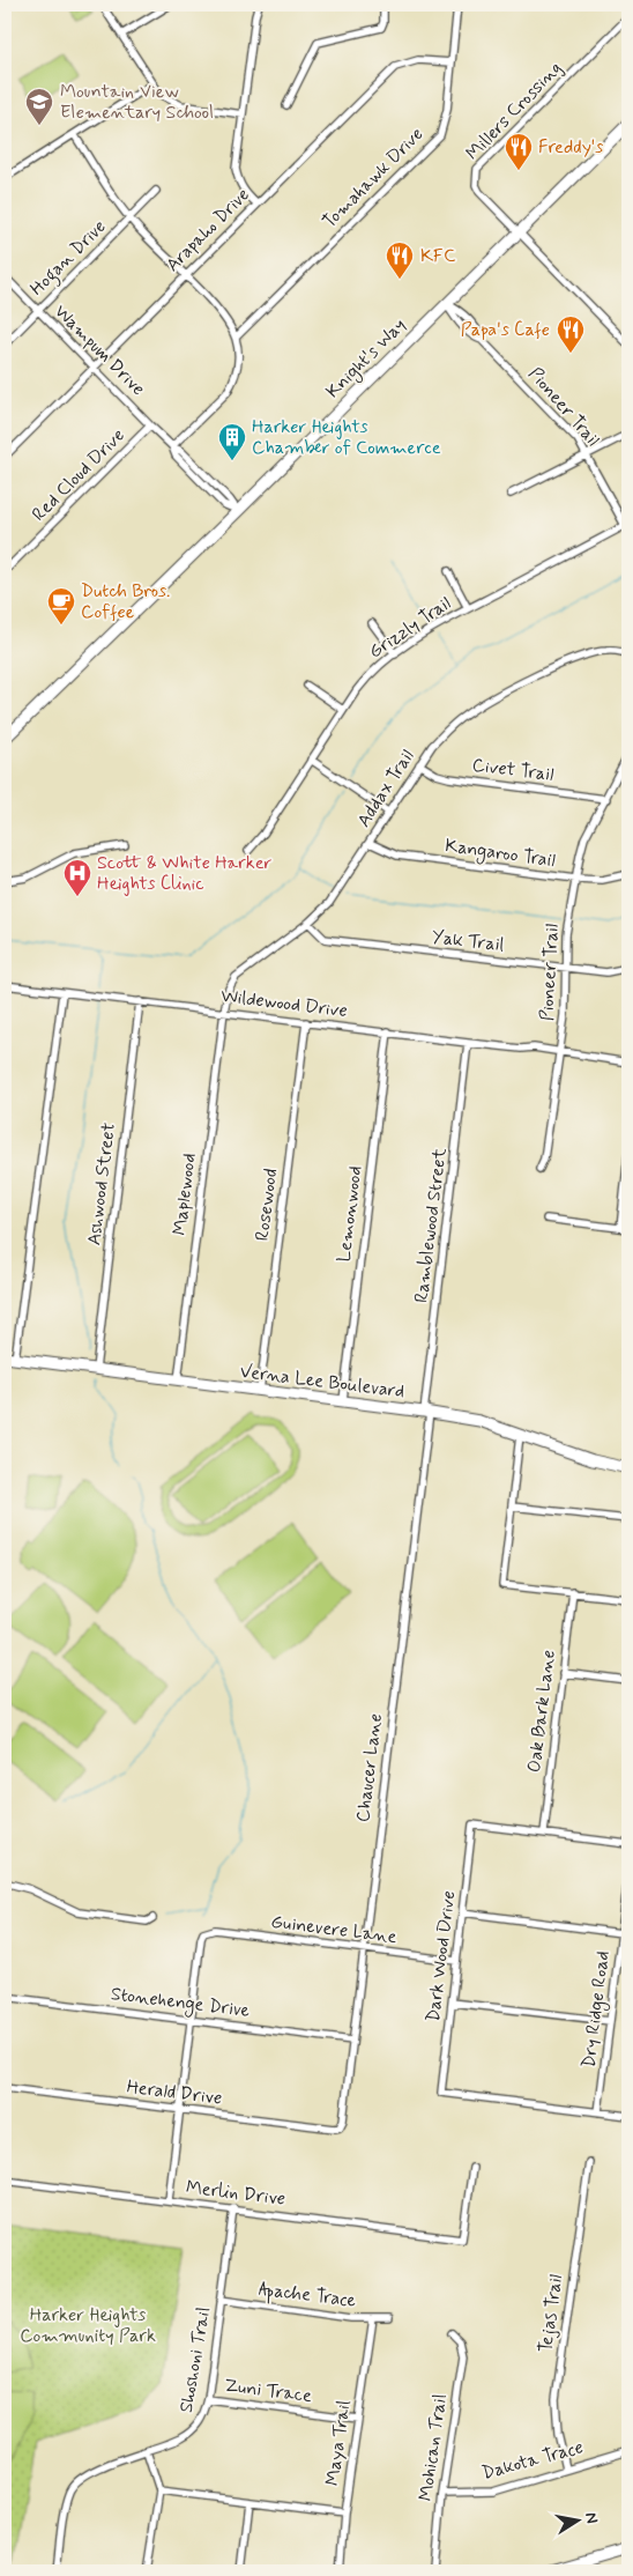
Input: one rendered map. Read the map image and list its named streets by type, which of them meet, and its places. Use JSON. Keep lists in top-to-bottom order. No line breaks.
{"streets":{"main road":["Knight's Way","Verna Lee Boulevard"],"street":["Millers Crossing","Tomahawk Drive","Arapaho Drive","Hogan Drive","Wampum Drive","Pioneer Trail","Red Cloud Drive","Grizzly Trail","Civet Trail","Addax Trail","Kangaroo Trail","Yak Trail","Wildewood Drive","Ashwood Street","Maplewood","Rosewood","Lemonwood","Ramblewood Street","Oak Bark Lane","Chaucer Lane","Guinevere Lane","Dark Wood Drive","Stonehenge Drive","Dry Ridge Road","Herald Drive","Merlin Drive","Apache Trace","Tejas Trail","Shoshoni Trail","Zuni Trace","Maya Trail","Mohican Trail","Dakota Trace"]},"crossings":[["Millers Crossing","Knight's Way"],["Tomahawk Drive","Arapaho Drive"],["Arapaho Drive","Wampum Drive"],["Hogan Drive","Wampum Drive"],["Wampum Drive","Knight's Way"],["Wampum Drive","Red Cloud Drive"],["Knight's Way","Pioneer Trail"],["Pioneer Trail","Grizzly Trail"],["Pioneer Trail","Civet Trail"],["Pioneer Trail","Kangaroo Trail"],["Pioneer Trail","Yak Trail"],["Pioneer Trail","Wildewood Drive"],["Civet Trail","Addax Trail"],["Addax Trail","Kangaroo Trail"],["Addax Trail","Yak Trail"],["Addax Trail","Wildewood Drive"],["Addax Trail","Maplewood"],["Wildewood Drive","Ashwood Street"],["Wildewood Drive","Maplewood"],["Wildewood Drive","Rosewood"],["Wildewood Drive","Lemonwood"],["Wildewood Drive","Ramblewood Street"],["Ashwood Street","Verna Lee Boulevard"],["Maplewood","Verna Lee Boulevard"],["Rosewood","Verna Lee Boulevard"],["Lemonwood","Verna Lee Boulevard"],["Ramblewood Street","Verna Lee Boulevard"],["Ramblewood Street","Chaucer Lane"],["Verna Lee Boulevard","Chaucer Lane"],["Oak Bark Lane","Dark Wood Drive"],["Chaucer Lane","Guinevere Lane"],["Chaucer Lane","Stonehenge Drive"],["Chaucer Lane","Herald Drive"],["Guinevere Lane","Dark Wood Drive"],["Guinevere Lane","Stonehenge Drive"],["Dark Wood Drive","Dry Ridge Road"],["Merlin Drive","Shoshoni Trail"],["Apache Trace","Shoshoni Trail"],["Apache Trace","Maya Trail"],["Tejas Trail","Dakota Trace"],["Shoshoni Trail","Zuni Trace"],["Zuni Trace","Maya Trail"],["Mohican Trail","Dakota Trace"]],"parks":["Harker Heights Community Park"],"places":{"school or university":["Mountain View Elementary School"],"restaurant":["Freddy's","KFC","Papa's Cafe"],"building":["Harker Heights Chamber of Commerce"],"cafe":["Dutch Bros. Coffee"],"hospital":["Scott & White Harker Heights Clinic"]},"north":"right"}
